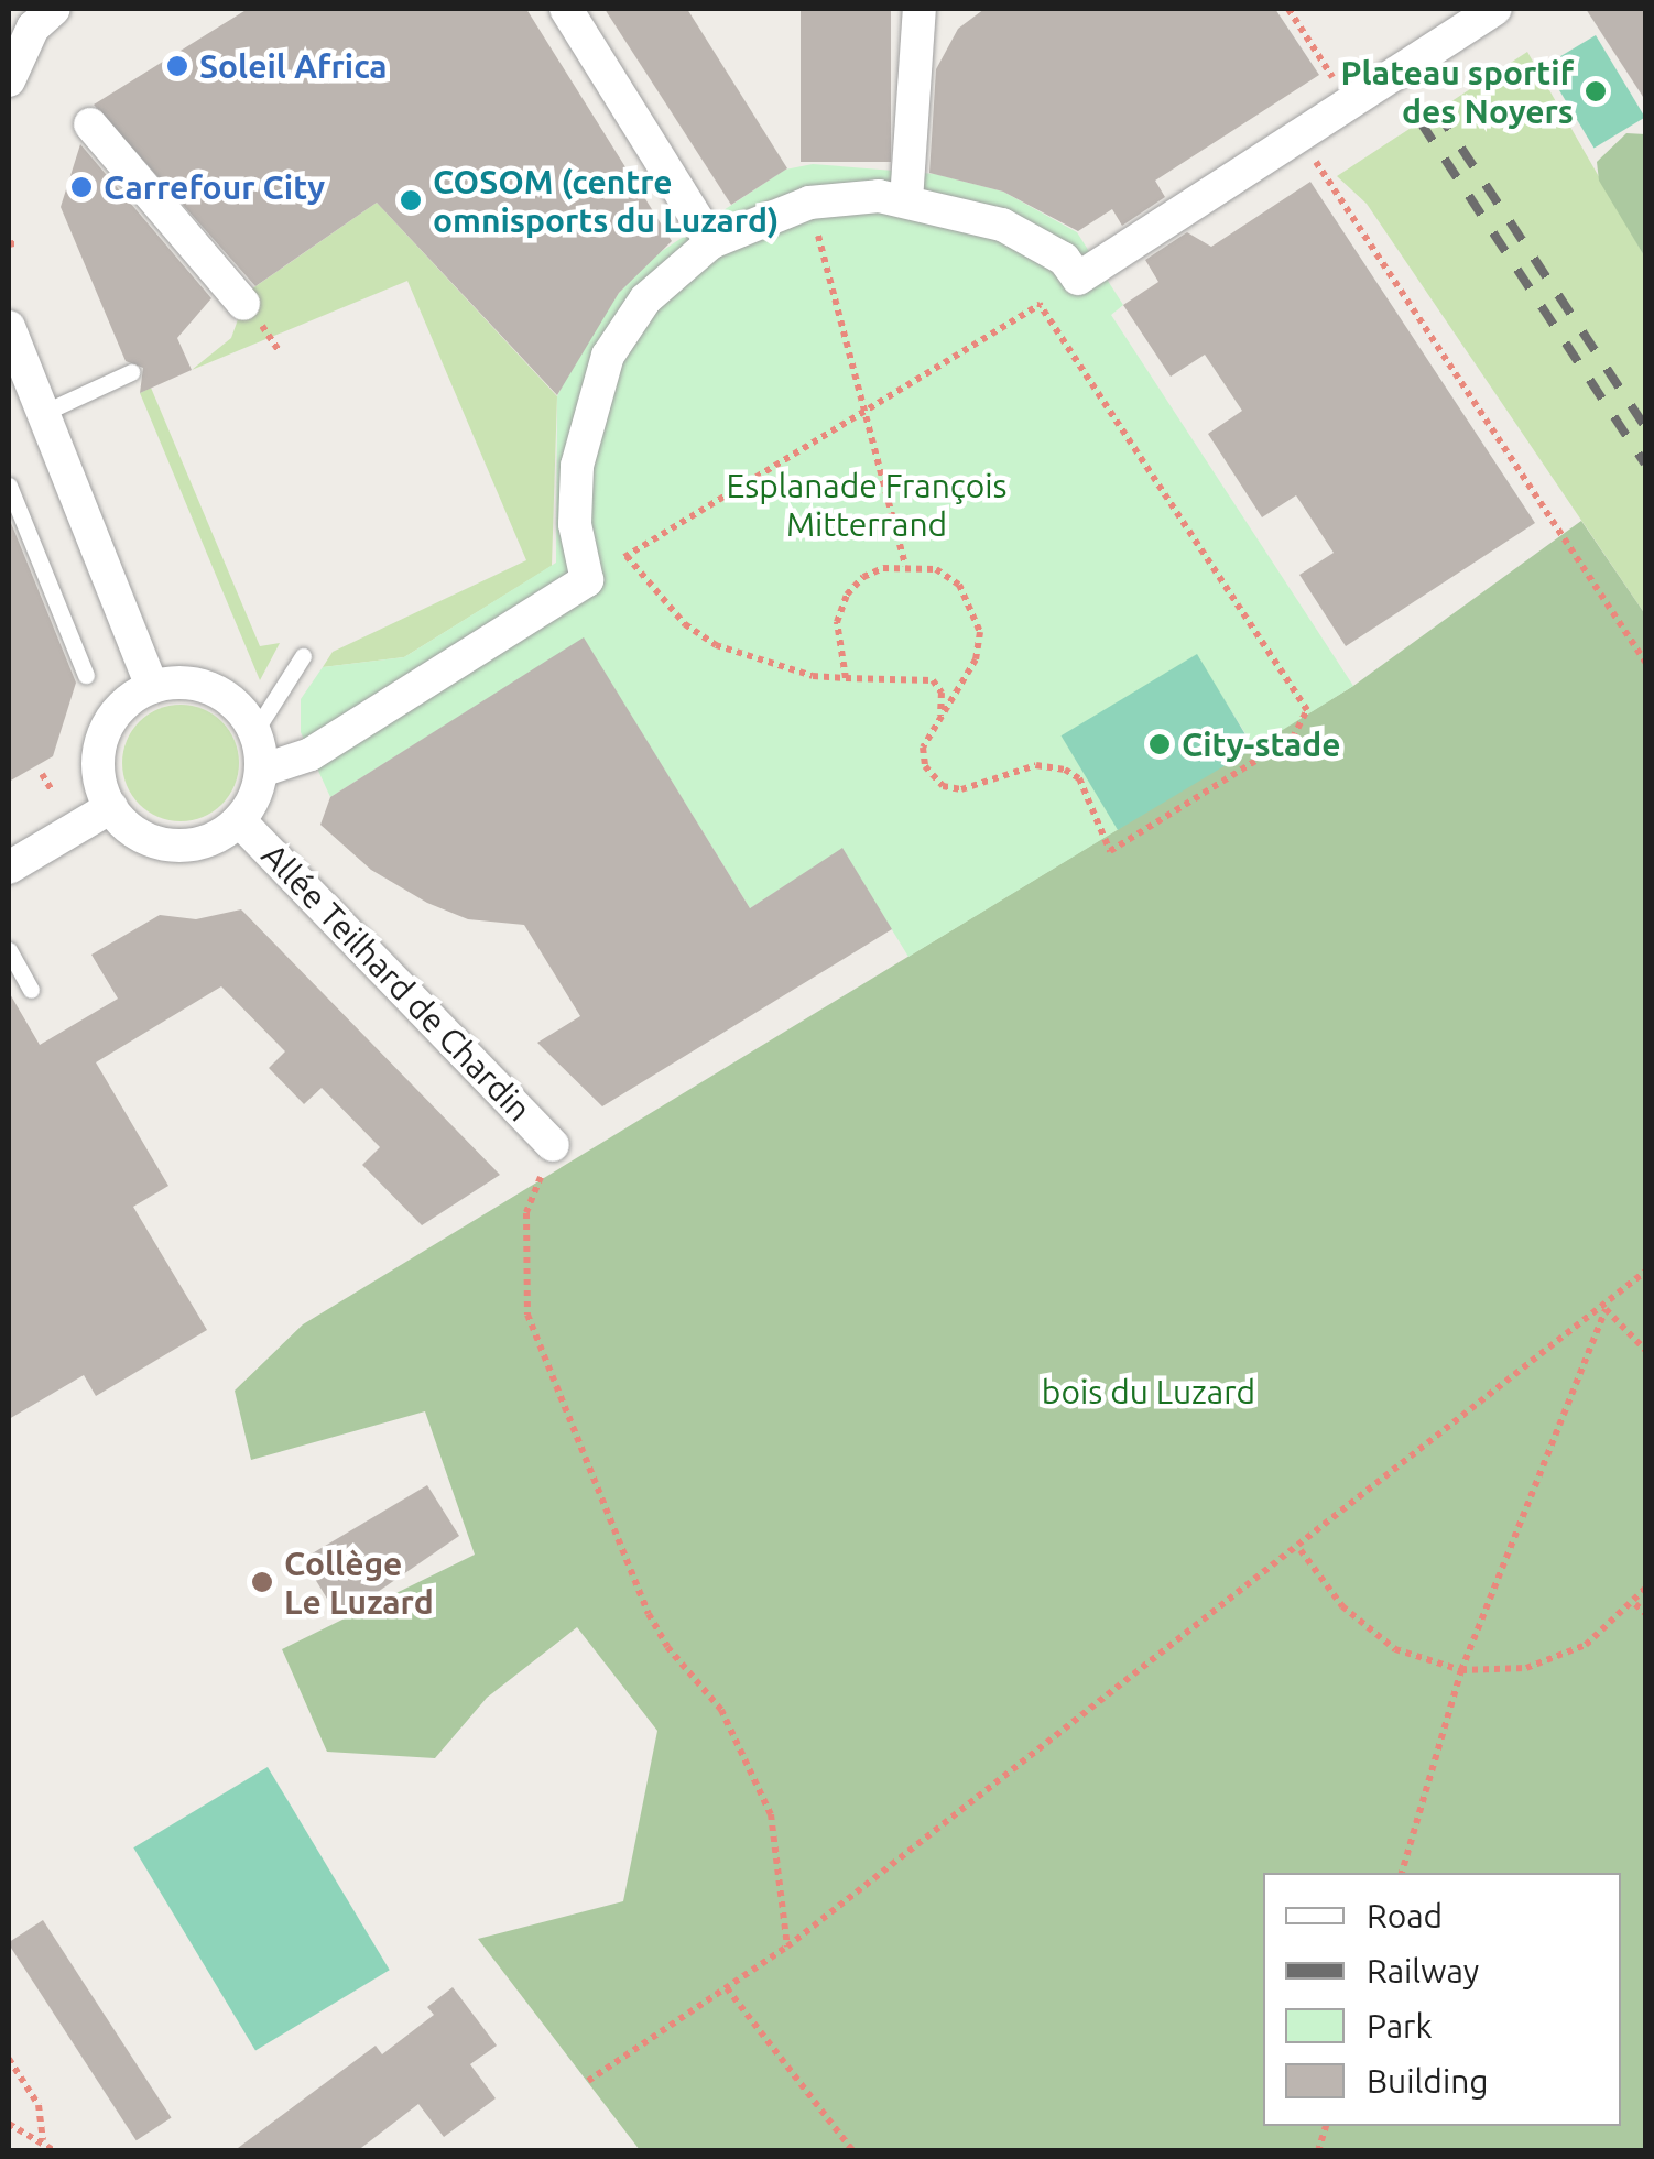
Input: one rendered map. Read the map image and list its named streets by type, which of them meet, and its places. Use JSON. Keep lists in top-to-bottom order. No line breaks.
{"streets":{"street":["Allée Teilhard de Chardin"]},"parks":["Esplanade François Mitterrand","bois du Luzard"],"places":["Soleil Africa","Plateau sportif des Noyers","Carrefour City","COSOM (centre omnisports du Luzard)","City-stade","Collège Le Luzard"],"legend":["Road","Railway","Park","Building"]}
